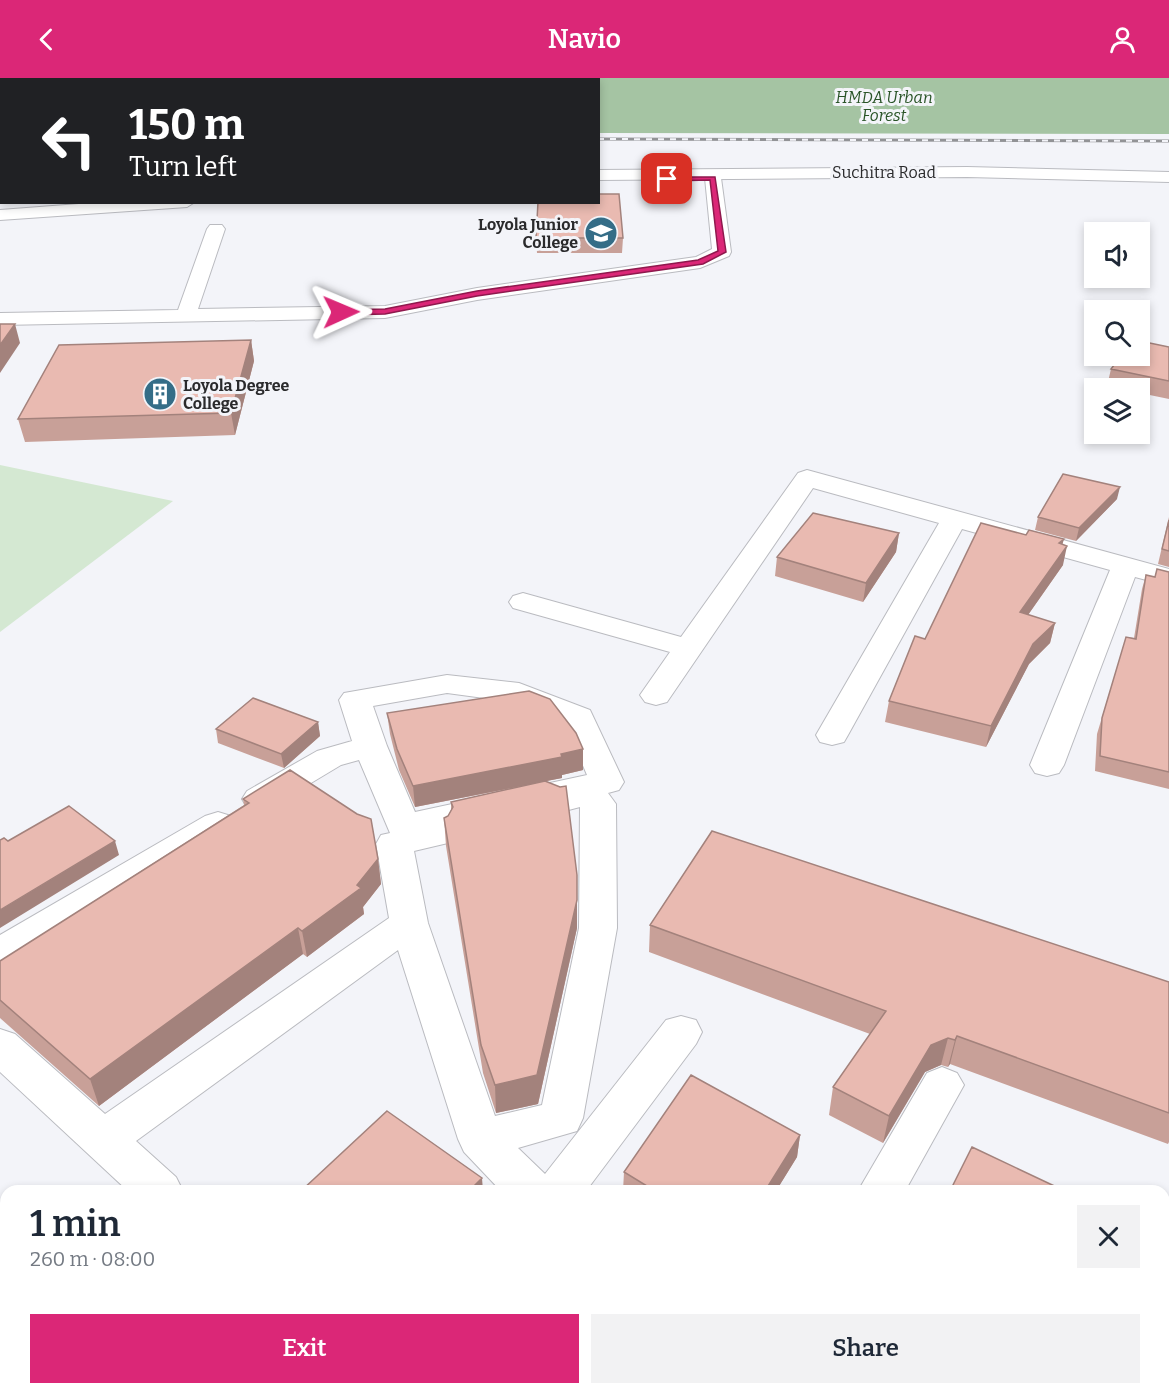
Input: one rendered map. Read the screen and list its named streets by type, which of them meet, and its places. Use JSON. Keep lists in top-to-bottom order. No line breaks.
{"streets":{"street":["Suchitra Road"]},"parks":["HMDA Urban Forest"],"places":{"school or university":["Loyola Junior College"],"building":["Loyola Degree College"]},"page":{"header":"Navio","turn":["150 m","Turn left"],"heading":["1 min","260 m · 08:00"],"buttons":["Exit","Share"]}}
